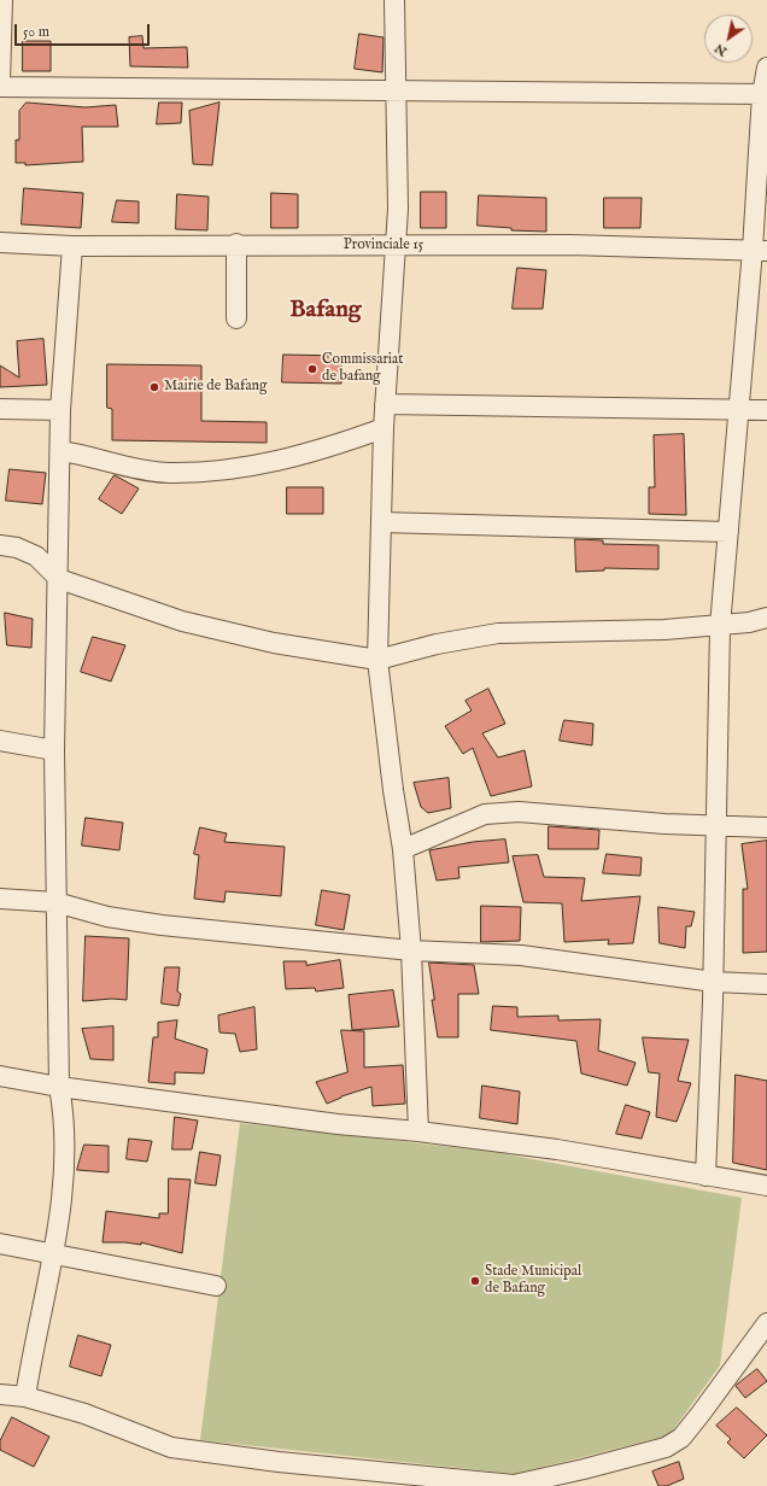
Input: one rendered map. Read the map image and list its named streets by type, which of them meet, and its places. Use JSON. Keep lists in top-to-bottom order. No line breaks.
{"streets":{"street":["Provinciale 15"]},"districts":["Bafang"],"places":["Commissariat de bafang","Mairie de Bafang","Stade Municipal de Bafang"],"scale_bar":"50 m","north":"bottom left"}
